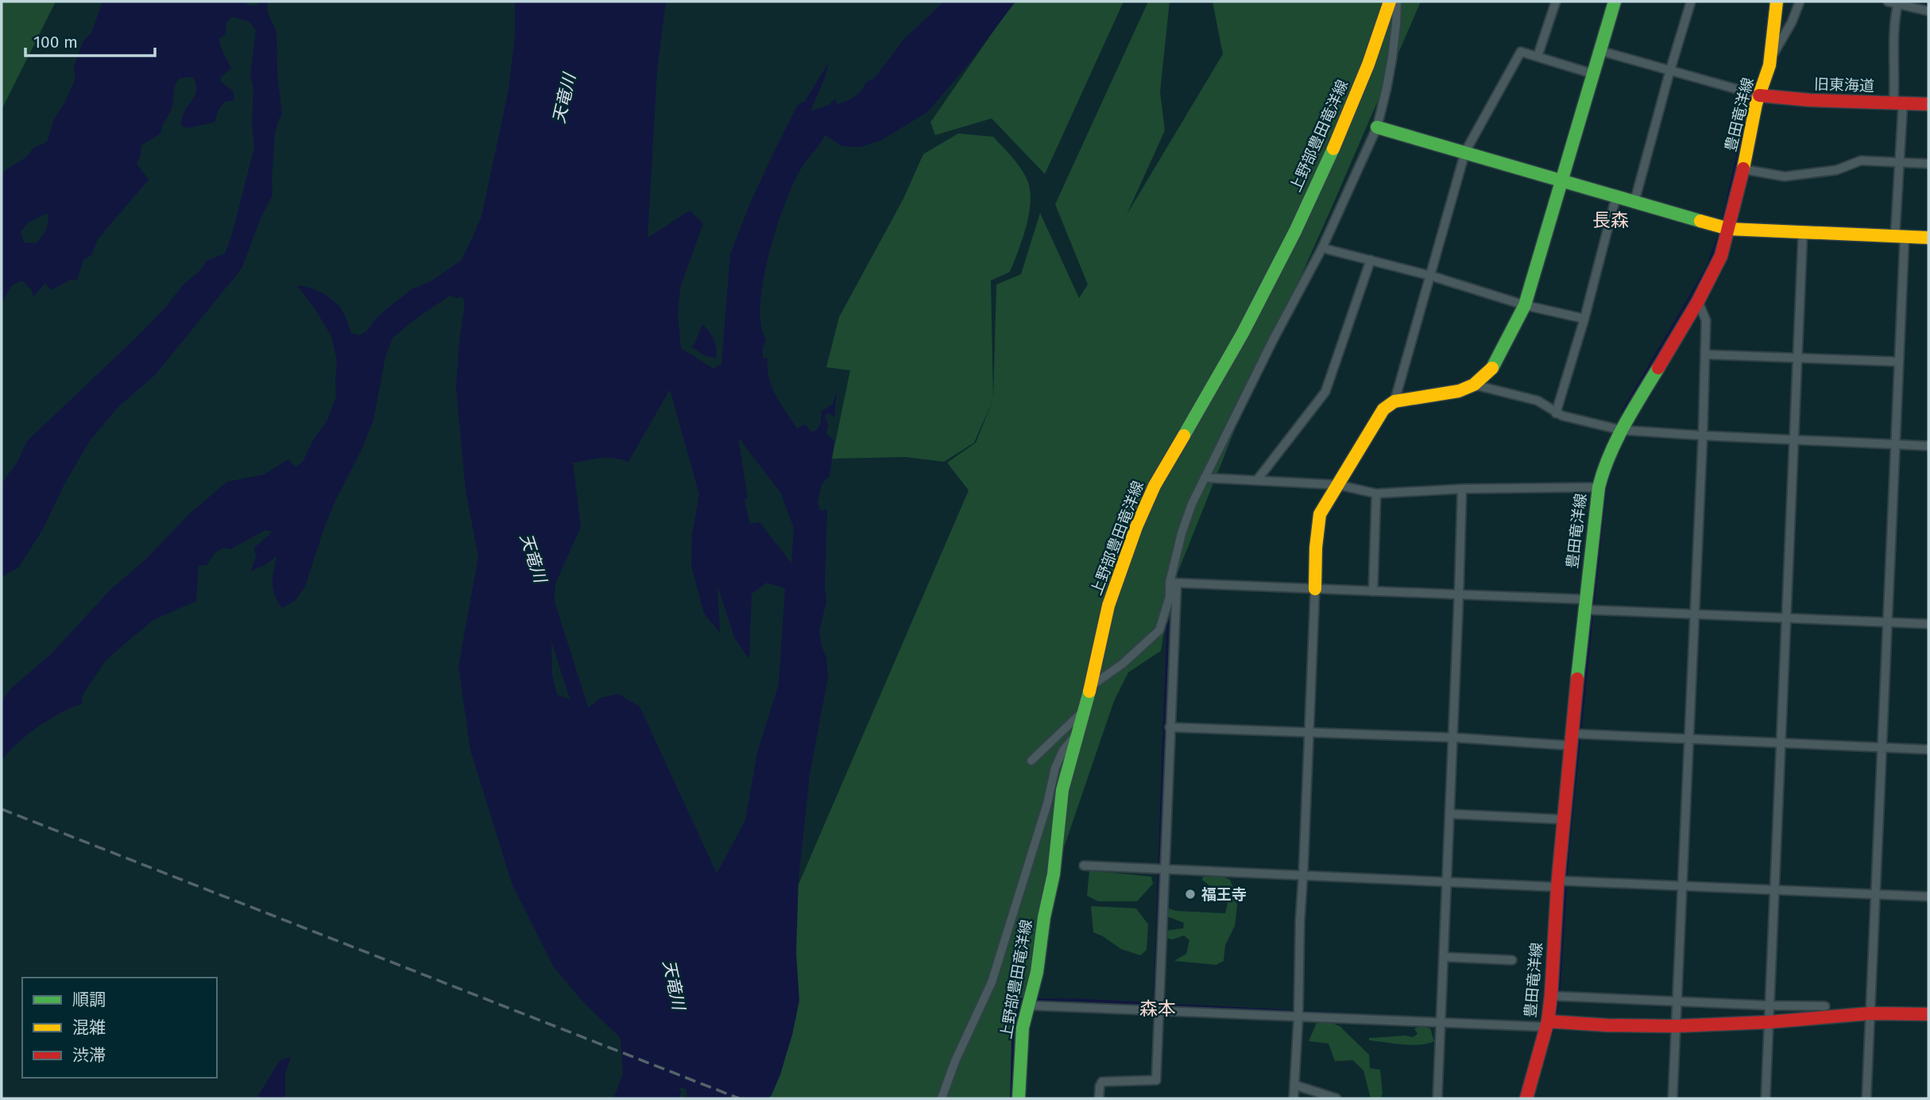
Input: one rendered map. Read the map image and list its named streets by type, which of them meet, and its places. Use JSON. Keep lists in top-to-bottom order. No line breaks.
{"streets":{"main road":["旧東海道","豊田竜洋線","上野部豊田竜洋線"]},"crossings":[["旧東海道","豊田竜洋線"]],"districts":["長森","森本"],"water":["天竜川"],"places":["福王寺"],"legend":["順調","混雑","渋滞"],"scale_bar":"100 m"}
